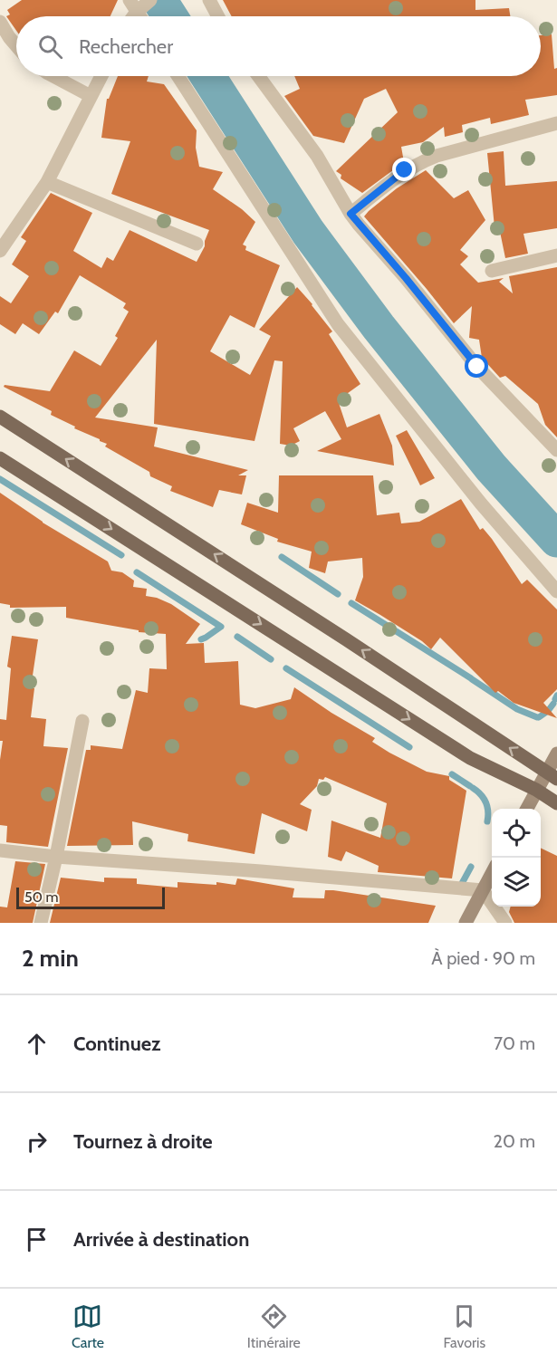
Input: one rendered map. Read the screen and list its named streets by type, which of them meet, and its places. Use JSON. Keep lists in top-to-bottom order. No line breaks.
{"scale_bar":"50 m","page":{"search":"Rechercher","scale":"50 m","heading":["2 min","À pied · 90 m"],"list":[["Continuez","70 m"],["Tournez à droite","20 m"],"Arrivée à destination"],"nav":["Carte","Itinéraire","Favoris"]}}
